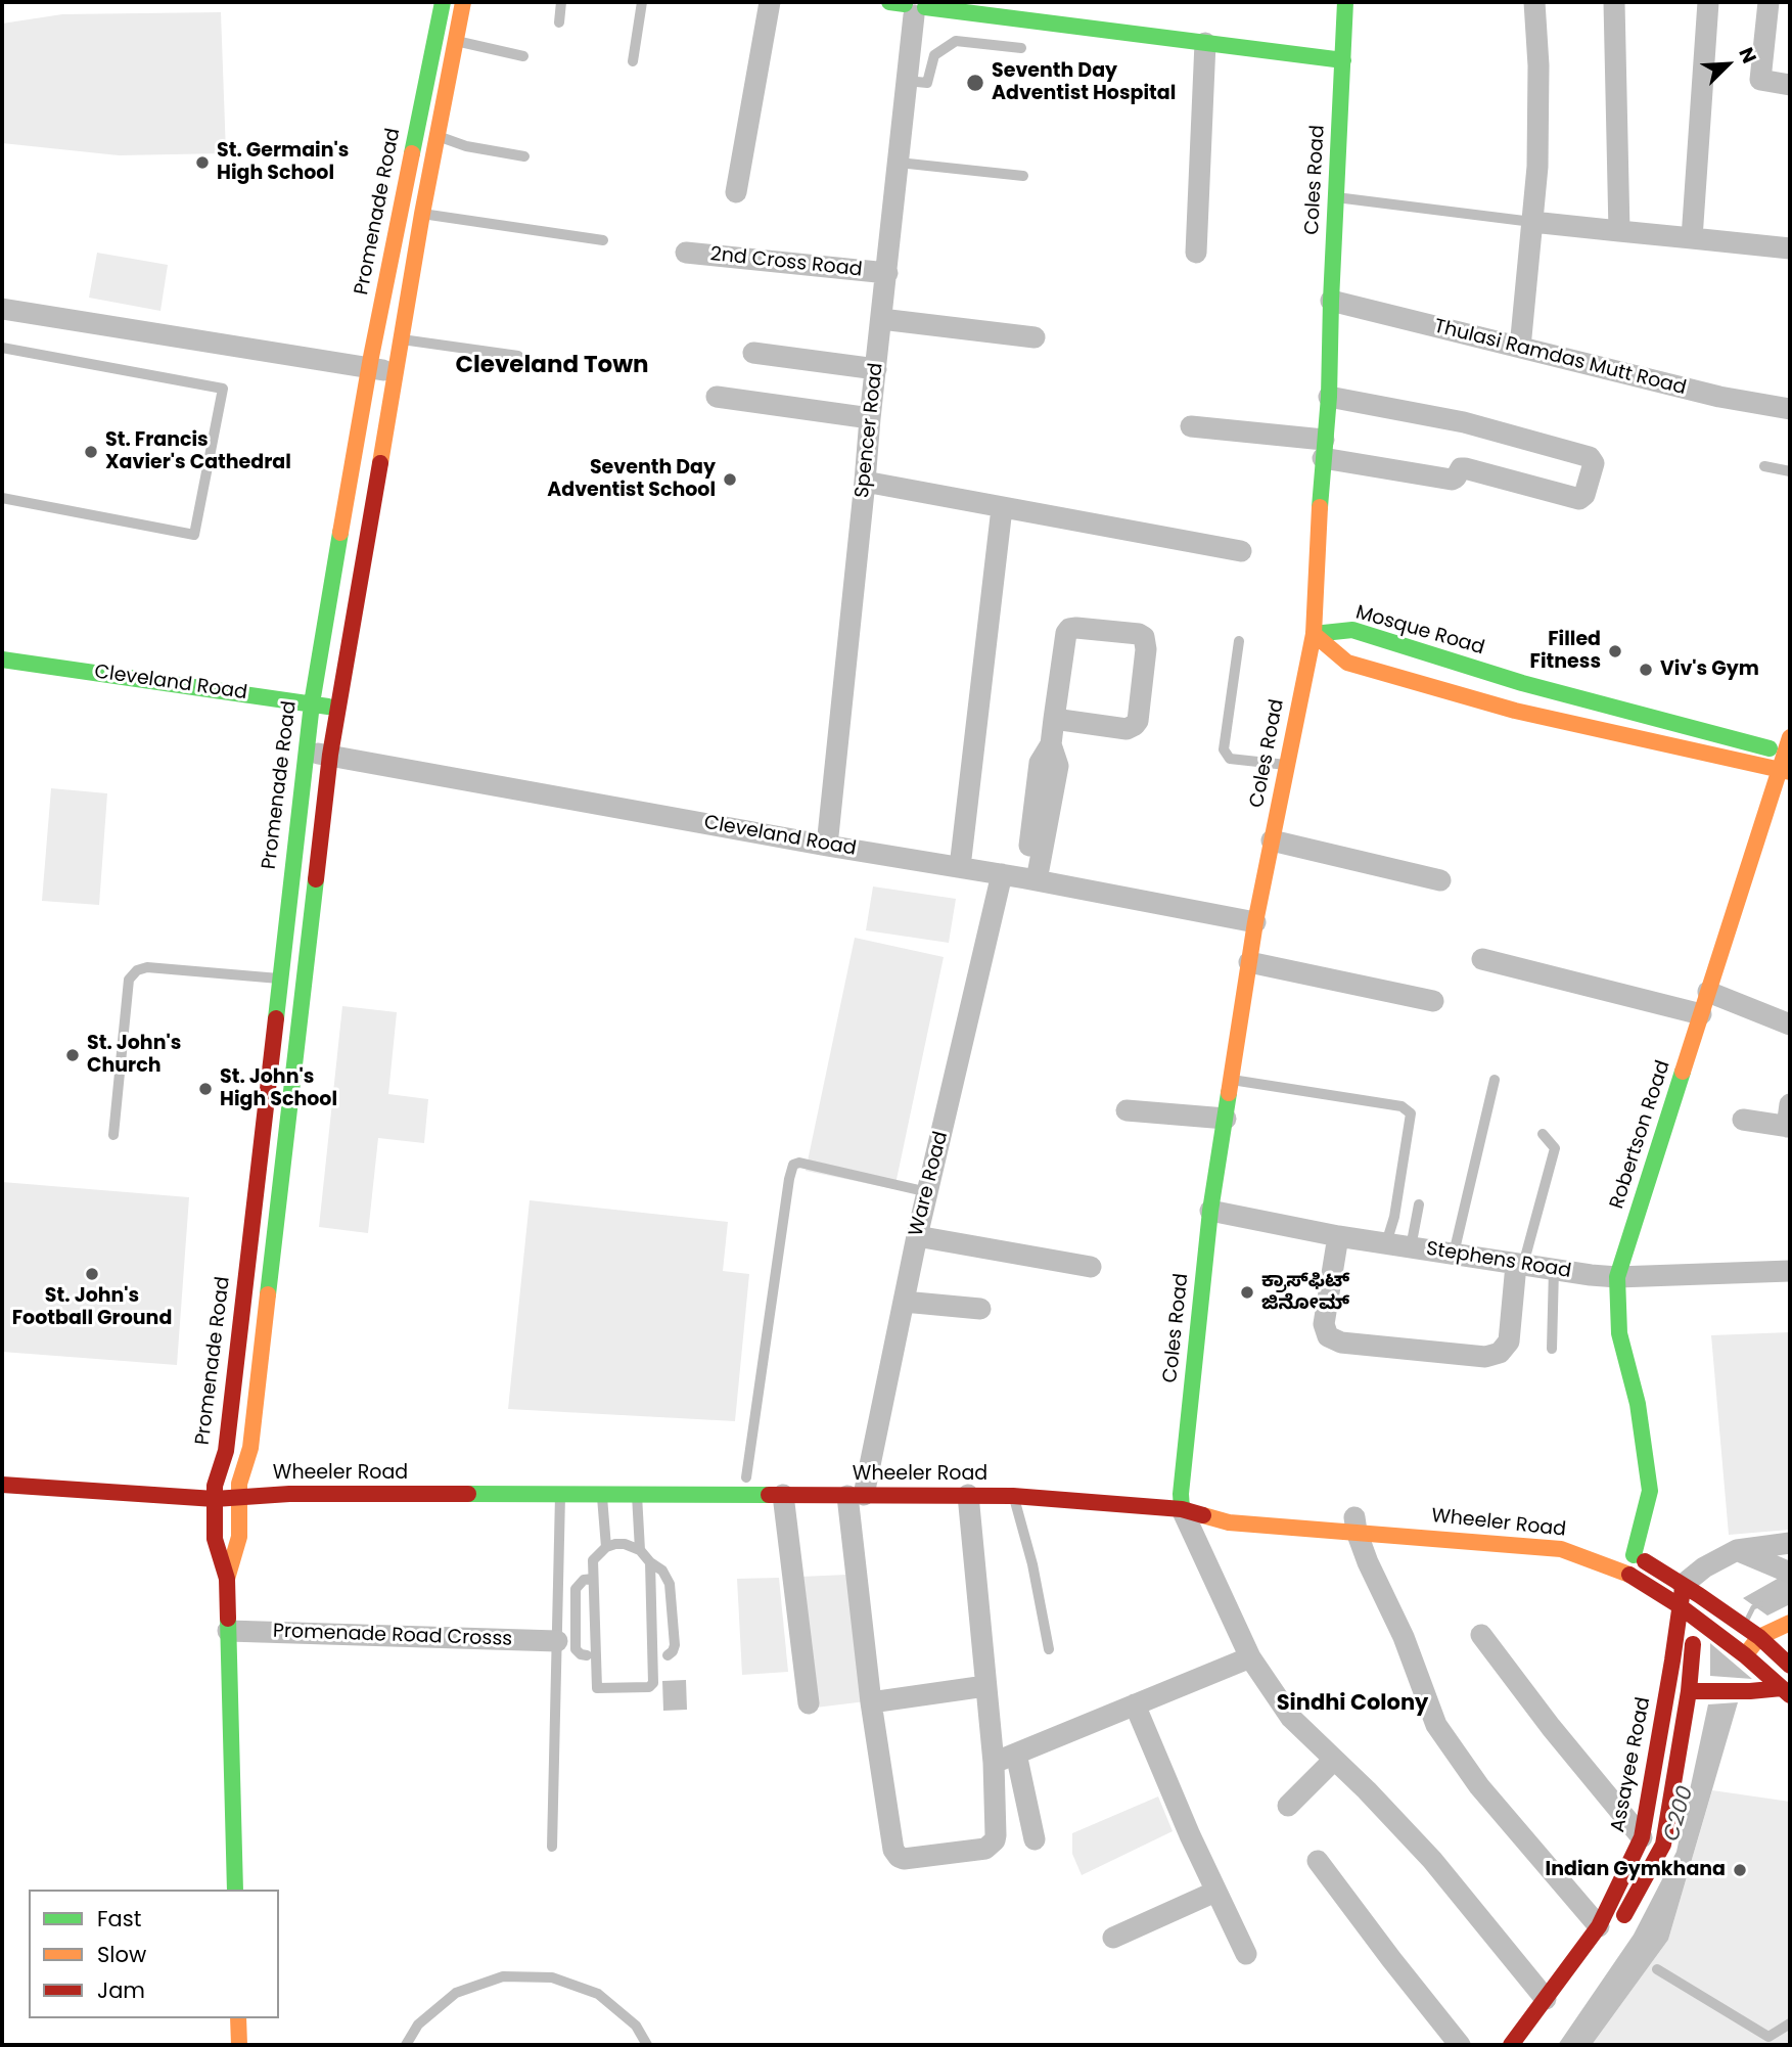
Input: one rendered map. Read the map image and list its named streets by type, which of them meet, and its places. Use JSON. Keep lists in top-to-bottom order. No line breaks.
{"streets":{"street":["Coles Road","Promenade Road","2nd Cross Road","Thulasi Ramdas Mutt Road","Spencer Road","Mosque Road","Cleveland Road","Robertson Road","Ware Road","Stephens Road","Wheeler Road","Promenade Road Crosss","Assayee Road"]},"crossings":[["Coles Road","Thulasi Ramdas Mutt Road"],["Coles Road","Mosque Road"],["Coles Road","Cleveland Road"],["Coles Road","Stephens Road"],["Coles Road","Wheeler Road"],["Promenade Road","Cleveland Road"],["Promenade Road","Wheeler Road"],["Promenade Road","Promenade Road Crosss"],["2nd Cross Road","Spencer Road"],["Spencer Road","Cleveland Road"],["Mosque Road","Robertson Road"],["Cleveland Road","Ware Road"],["Robertson Road","Stephens Road"],["Robertson Road","Wheeler Road"],["Ware Road","Wheeler Road"],["Wheeler Road","Assayee Road"]],"districts":["Cleveland Town","Sindhi Colony"],"water":["C200"],"places":["Seventh Day Adventist Hospital","St. Germain's High School","St. Francis Xavier's Cathedral","Seventh Day Adventist School","Filled Fitness","Viv's Gym","St. John's Church","St. John's High School","St. John's Football Ground","ಕ್ರಾಸ್‌ಫಿಟ್ ಜಿನೋಮ್","Indian Gymkhana"],"legend":["Fast","Slow","Jam"],"north":"top right"}
